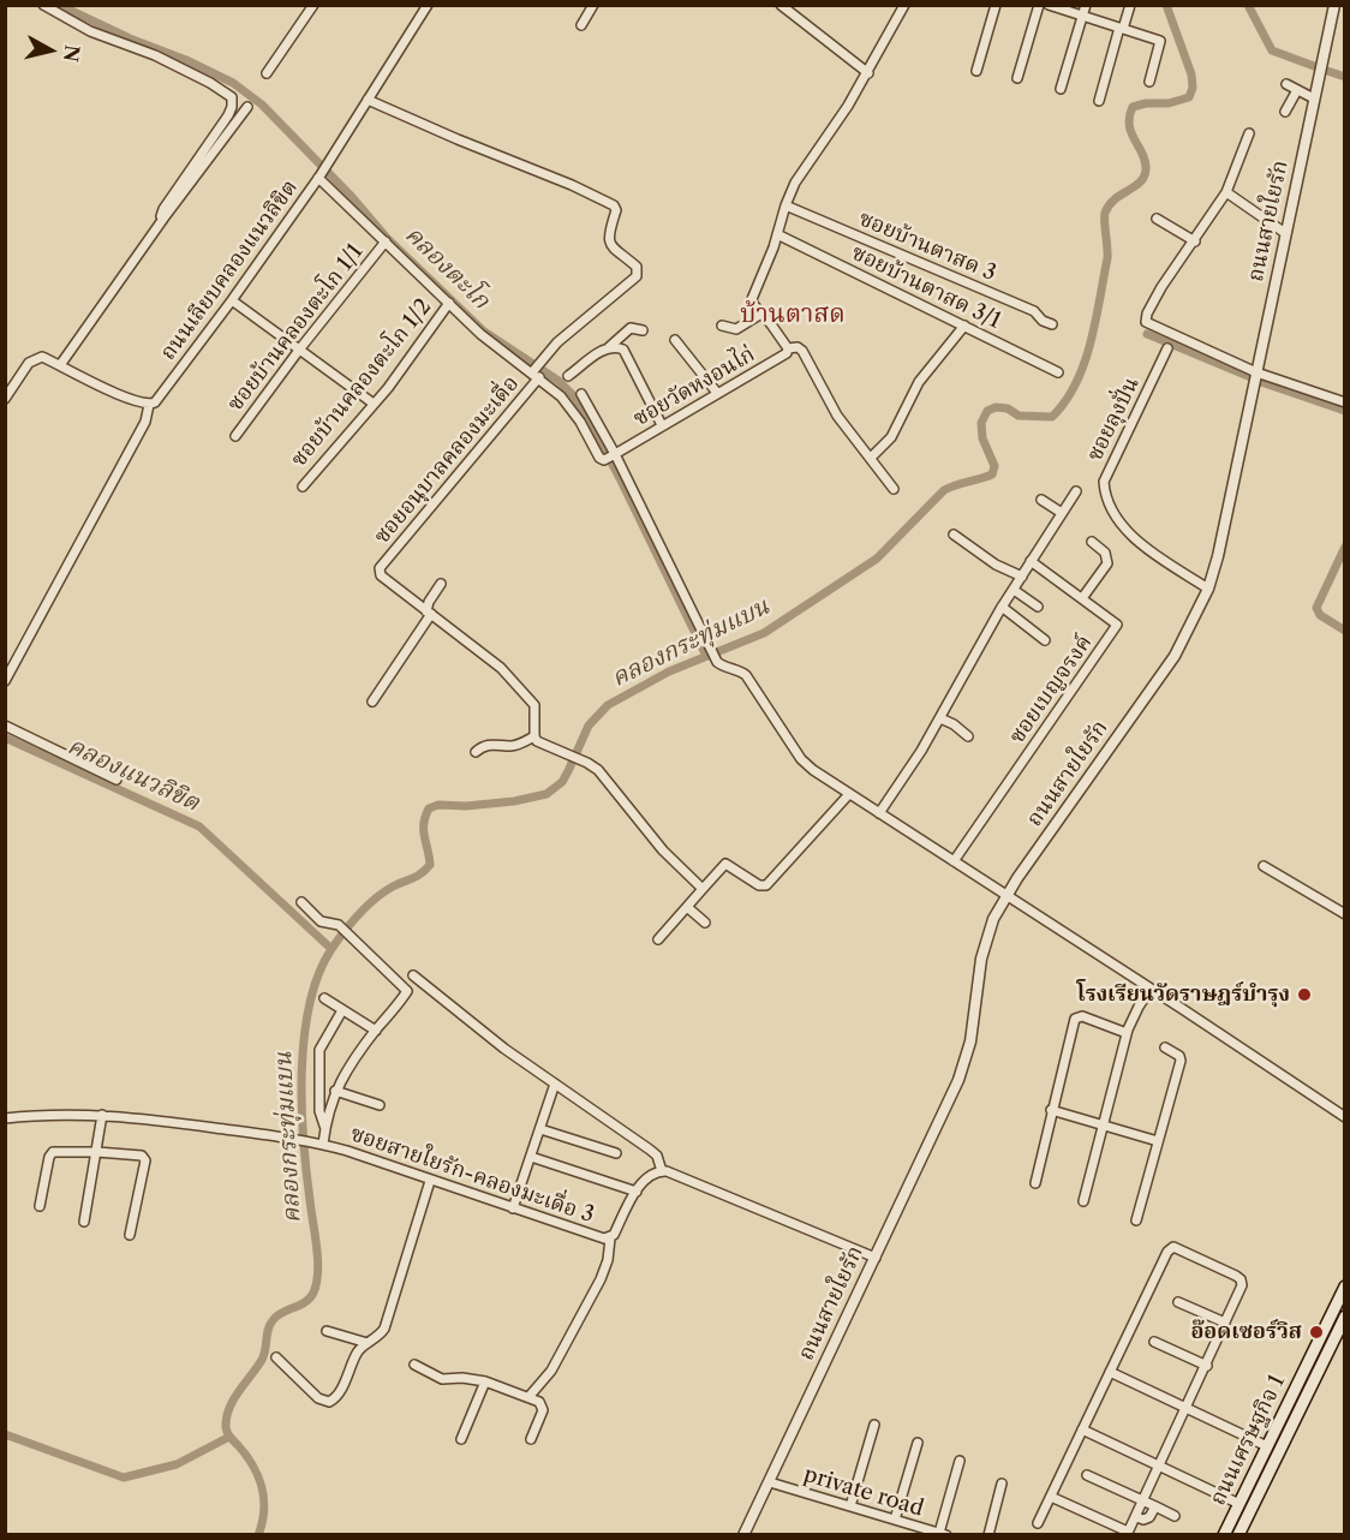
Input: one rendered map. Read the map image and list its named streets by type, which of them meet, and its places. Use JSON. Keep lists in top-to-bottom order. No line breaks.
{"streets":{"main road":["ถนนเศรษฐกิจ 1"],"street":["ถนนสายใยรัก","ซอยบ้านตาสด 3","ถนนเลียบคลองแนวลิขิต","ซอยบ้านตาสด 3/1","ซอยบ้านคลองตะโก 1/1","ซอยบ้านคลองตะโก 1/2","ซอยวัดหงอนไก่","ซอยลุงปั่น","ซอยอนุบาลคลองมะเดื่อ","ซอยเบญจรงค์","ซอยสายใยรัก-คลองมะเดื่อ 3","private road"]},"crossings":[["ถนนสายใยรัก","ซอยลุงปั่น"],["ถนนสายใยรัก","private road"],["ซอยบ้านตาสด 3","ซอยวัดหงอนไก่"],["ซอยบ้านตาสด 3/1","ซอยวัดหงอนไก่"]],"districts":["บ้านตาสด"],"water":["คลองตะโก","คลองกระทุ่มแบน","คลองแนวลิขิต"],"places":["โรงเรียนวัดราษฎร์บํารุง","อ๊อดเซอร์วิส"],"north":"right"}
